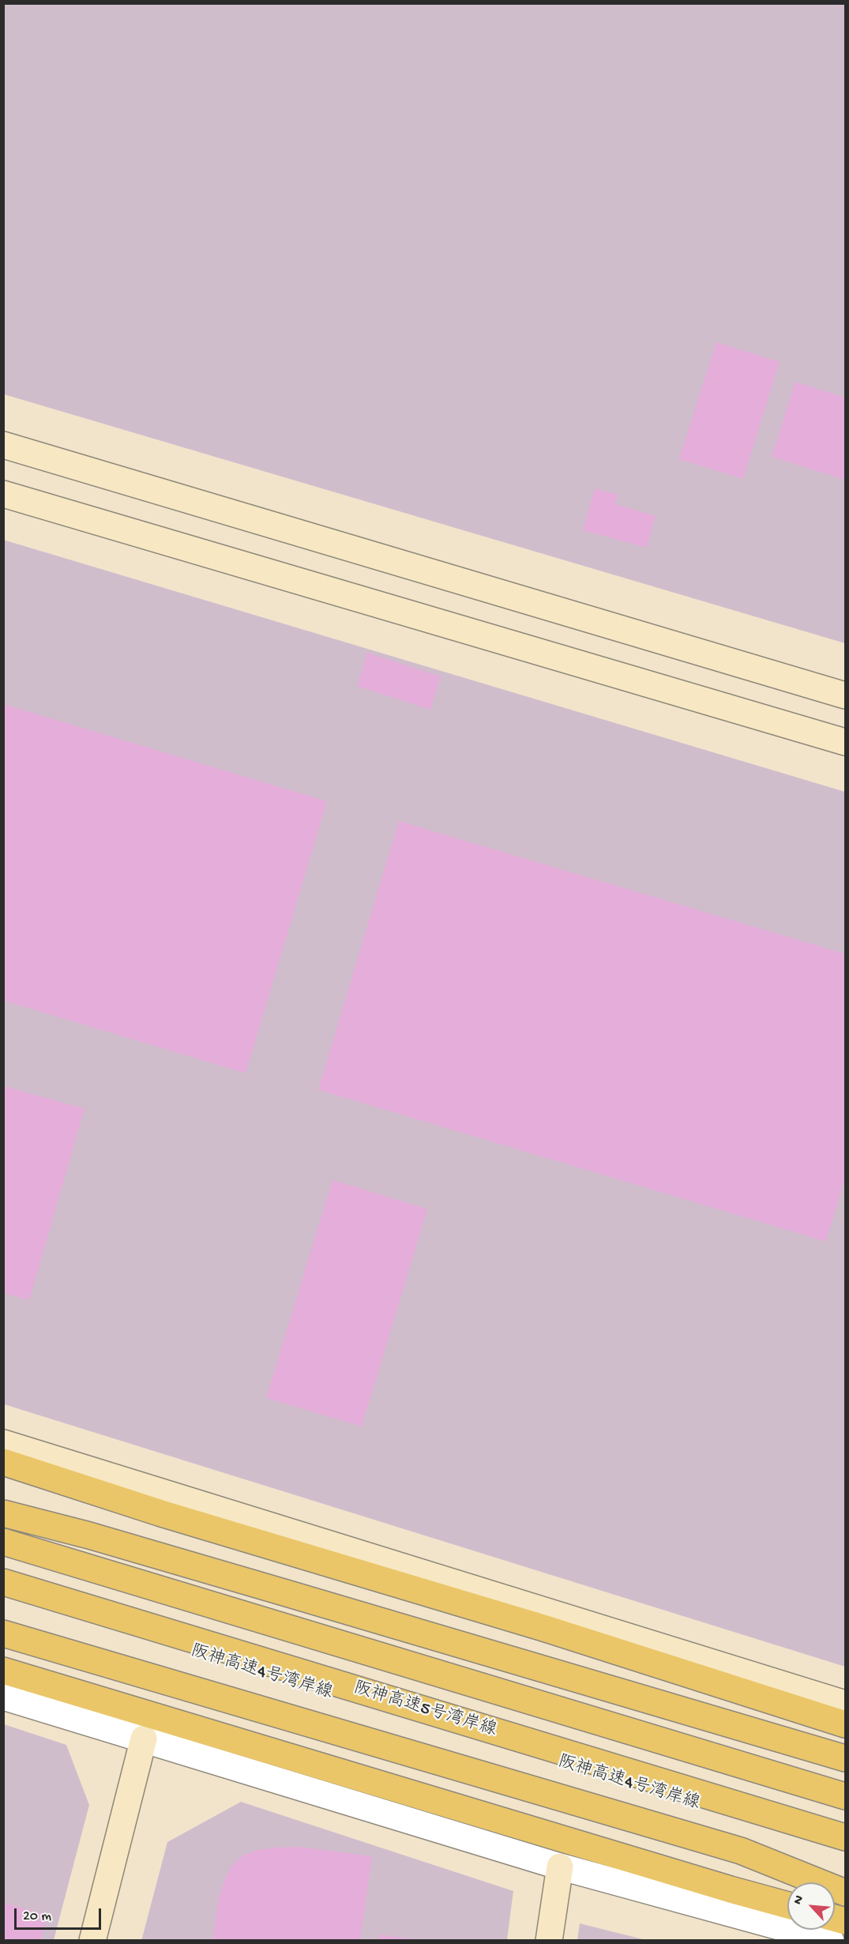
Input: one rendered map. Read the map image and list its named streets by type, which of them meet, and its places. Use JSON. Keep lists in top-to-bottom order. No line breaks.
{"streets":{"highway":["阪神高速4号湾岸線","阪神高速5号湾岸線"]},"scale_bar":"20 m","north":"top left"}
